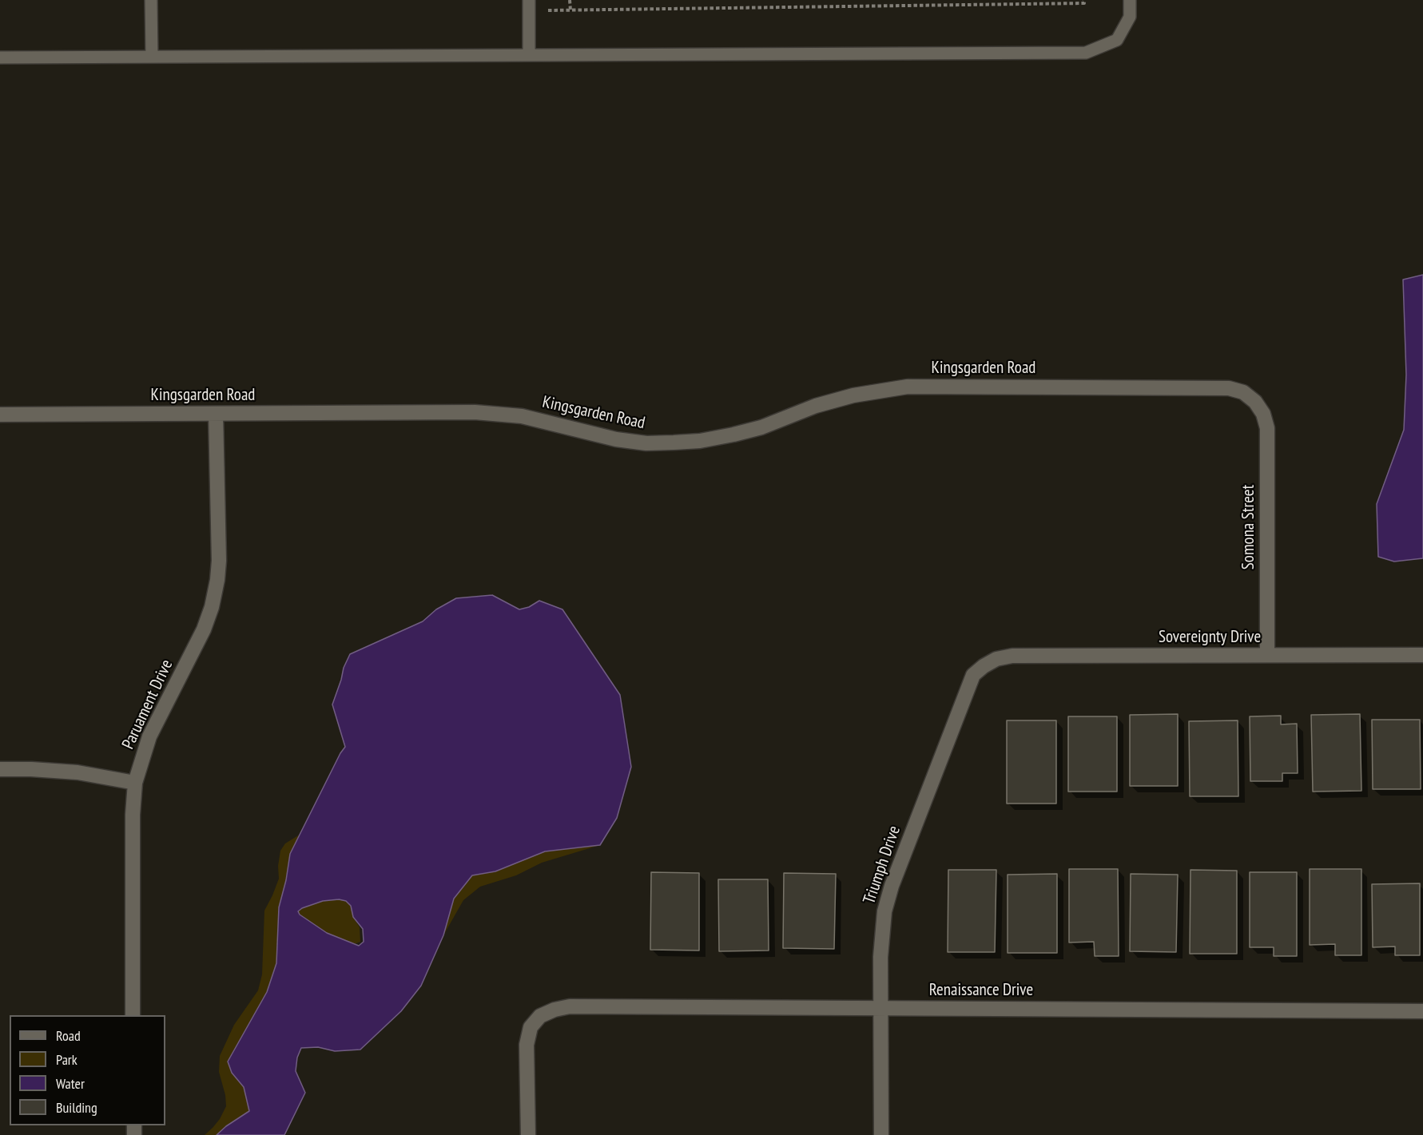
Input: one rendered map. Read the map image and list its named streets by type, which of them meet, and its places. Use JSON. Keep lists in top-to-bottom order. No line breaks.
{"streets":{"street":["Kingsgarden Road","Somona Street","Sovereignty Drive","Paruament Drive","Triumph Drive","Renaissance Drive"]},"crossings":[["Kingsgarden Road","Somona Street"],["Kingsgarden Road","Paruament Drive"],["Somona Street","Sovereignty Drive"],["Sovereignty Drive","Triumph Drive"],["Triumph Drive","Renaissance Drive"]],"legend":["Road","Park","Water","Building"]}
